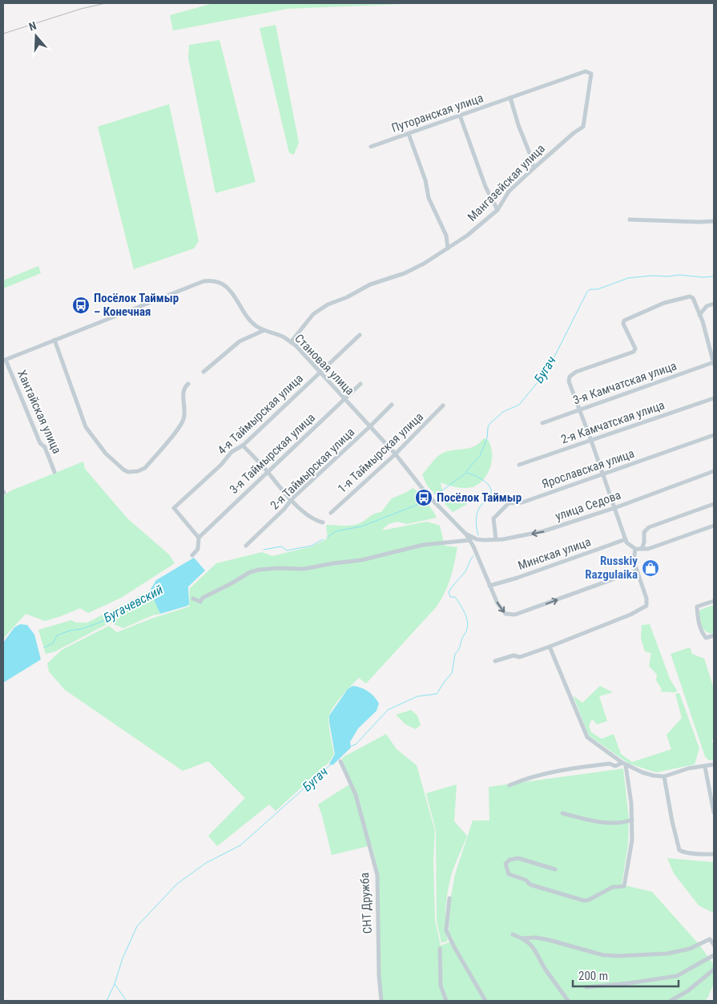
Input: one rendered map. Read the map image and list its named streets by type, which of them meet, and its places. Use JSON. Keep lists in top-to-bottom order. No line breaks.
{"streets":{"street":["Путоранская улица","Мангазейская улица","Становая улица","3-я Камчатская улица","Хантайская улица","4-я Таймырская улица","2-я Камчатская улица","1-я Таймырская улица","3-я Таймырская улица","2-я Таймырская улица","Ярославская улица","улица Седова","Минская улица","СНТ Дружба"]},"crossings":[["Путоранская улица","Мангазейская улица"],["Мангазейская улица","Становая улица"],["Становая улица","Хантайская улица"],["Становая улица","4-я Таймырская улица"],["Становая улица","1-я Таймырская улица"],["Становая улица","3-я Таймырская улица"],["Становая улица","2-я Таймырская улица"],["Становая улица","улица Седова"],["Становая улица","Минская улица"],["4-я Таймырская улица","3-я Таймырская улица"],["Ярославская улица","улица Седова"]],"one_way":["улица Седова"],"water":["Бугач","Бугачевский"],"places":{"bus stop":["Посёлок Таймыр – Конечная","Посёлок Таймыр"],"shop":["Russkiy Razgulaika"]},"scale_bar":"200 m","north":"top"}
